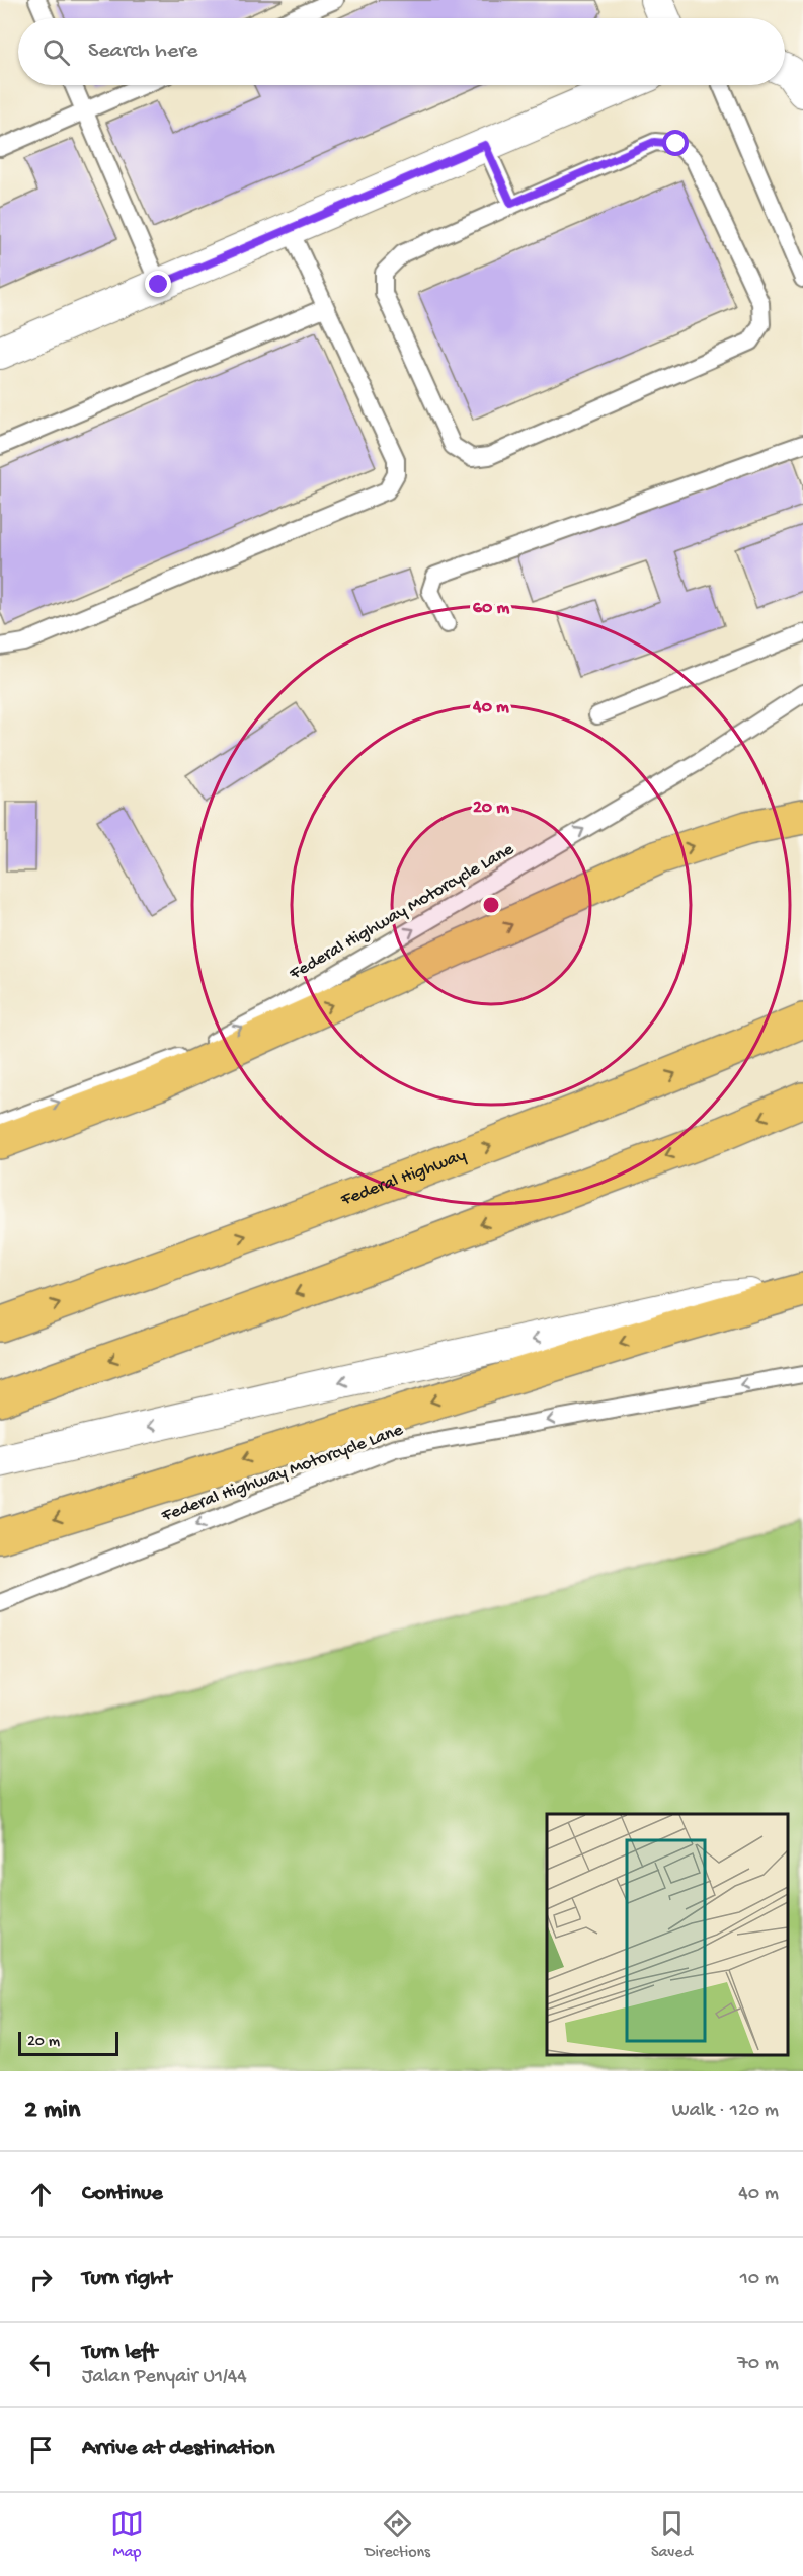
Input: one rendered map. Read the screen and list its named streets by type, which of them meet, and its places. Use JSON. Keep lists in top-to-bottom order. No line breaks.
{"streets":{"highway":["Federal Highway"],"lane":["Federal Highway Motorcycle Lane"]},"scale_bar":"20 m","page":{"search":"Search here","scale":"20 m","heading":["2 min","Walk · 120 m"],"list":[["Continue","40 m"],["Turn right","10 m"],["Turn left","Jalan Penyair U1/44","70 m"],"Arrive at destination"],"nav":["Map","Directions","Saved"]},"rings":["60 m","40 m","20 m"]}
